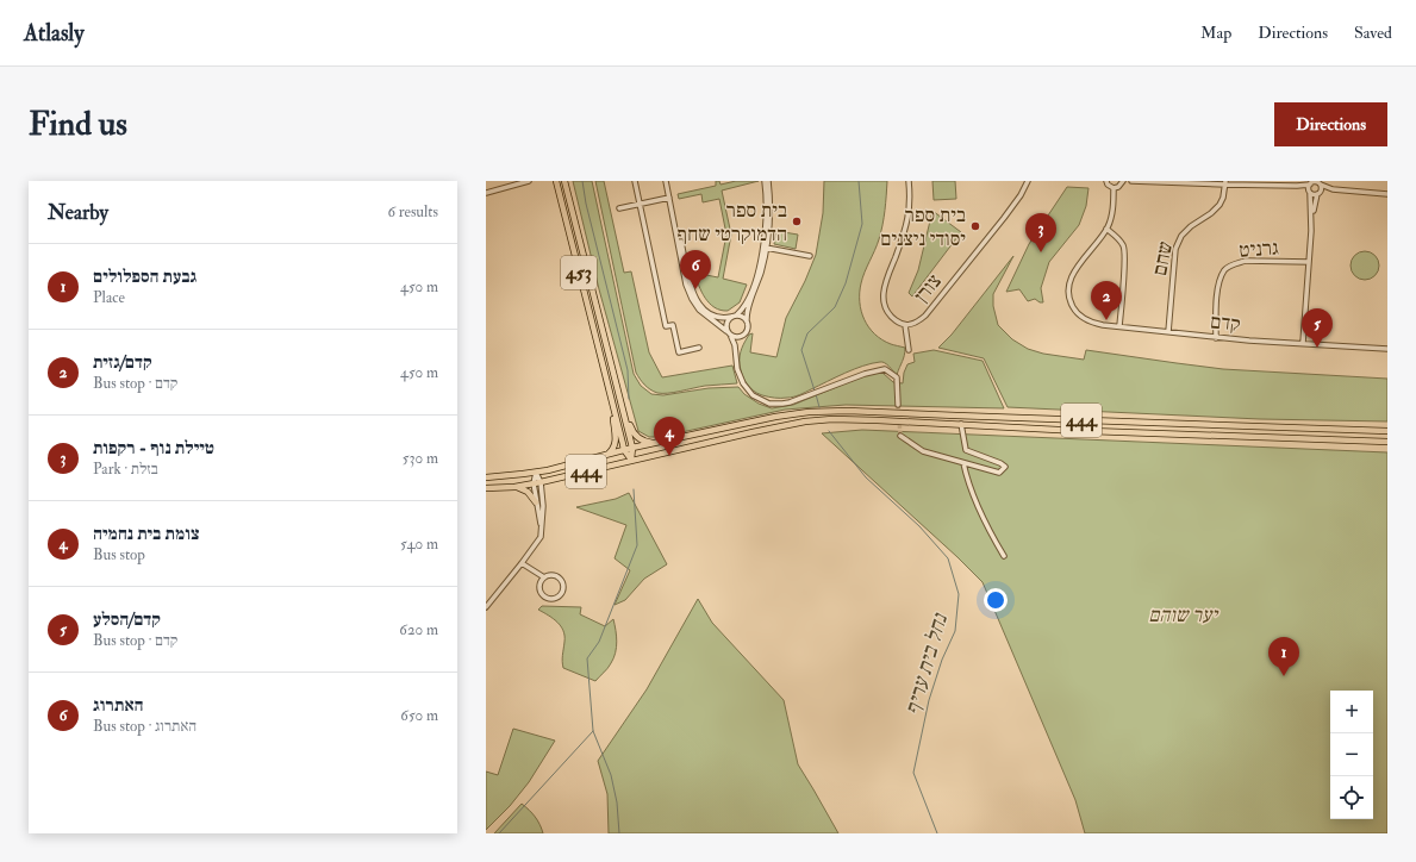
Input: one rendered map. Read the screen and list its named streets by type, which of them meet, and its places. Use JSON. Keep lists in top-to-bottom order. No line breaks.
{"streets":{"main road":["453","444"],"street":["גרניט","שחם","צורן","קדם"]},"crossings":[["גרניט","קדם"],["שחם","קדם"],["453","444"]],"water":["נחל בית עריף"],"parks":["יער שוהם"],"places":["בית ספר הדמוקרטי שחף","בית ספר יסודי ניצנים"],"page":{"header":"Atlasly","nav":["Map","Directions","Saved"],"buttons":"Directions","title":"Find us","heading":["Nearby","6 results"],"pins":["3","6","2","5","4","1"],"list":[{"mark":"1","name":"גבעת הספלולים","note":"Place","value":"450 m"},{"mark":"2","name":"קדם/גזית","note":"Bus stop · קדם","value":"450 m"},{"mark":"3","name":"טיילת נוף - רקפות","note":"Park · בזלת","value":"530 m"},{"mark":"4","name":"צומת בית נחמיה","note":"Bus stop","value":"540 m"},{"mark":"5","name":"קדם/הסלע","note":"Bus stop · קדם","value":"620 m"},{"mark":"6","name":"האתרוג","note":"Bus stop · האתרוג","value":"650 m"}],"map_buttons":["+","−"]}}
